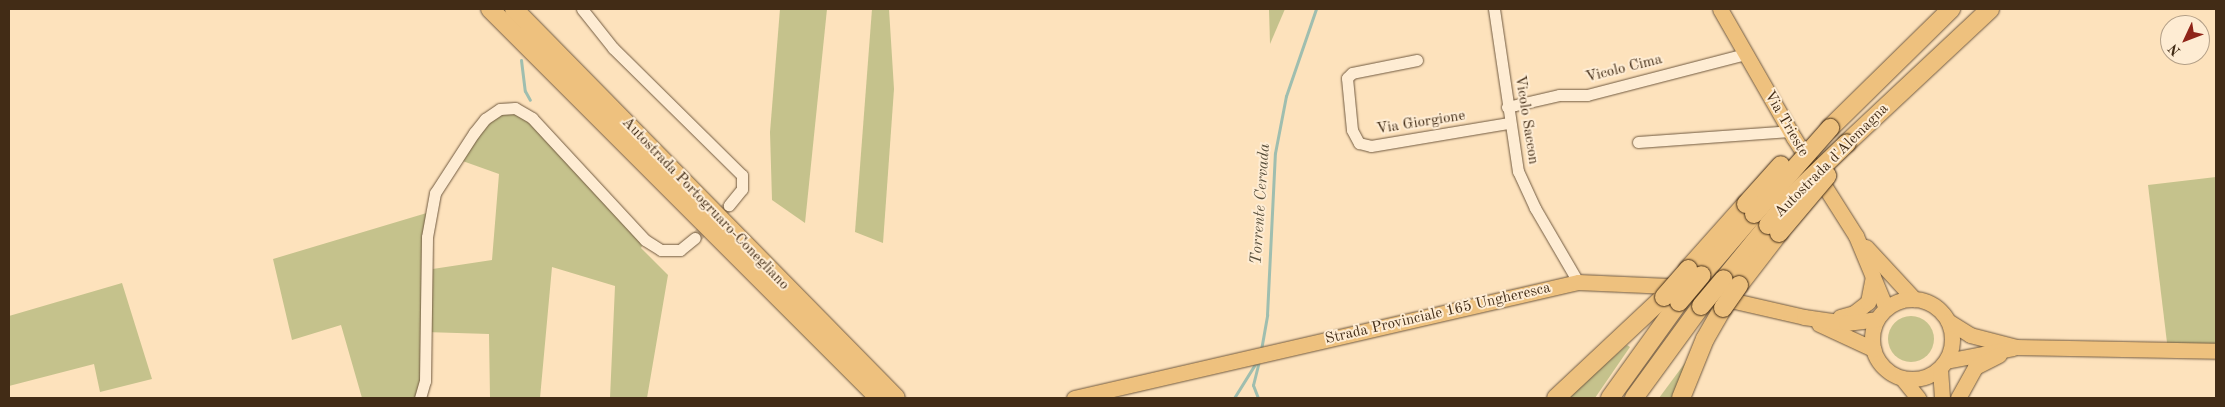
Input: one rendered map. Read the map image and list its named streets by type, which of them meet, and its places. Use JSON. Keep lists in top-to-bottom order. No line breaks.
{"streets":{"highway":["Autostrada d'Alemagna","Autostrada Portogruaro-Conegliano"],"main road":["Via Trieste","Strada Provinciale 165 Ungheresca"],"street":["Vicolo Cima","Vicolo Saccon","Via Giorgione"]},"crossings":[["Vicolo Cima","Vicolo Saccon"],["Vicolo Cima","Via Trieste"],["Vicolo Saccon","Via Giorgione"],["Vicolo Saccon","Strada Provinciale 165 Ungheresca"],["Via Trieste","Strada Provinciale 165 Ungheresca"]],"water":["Torrente Cervada"],"north":"bottom left"}
